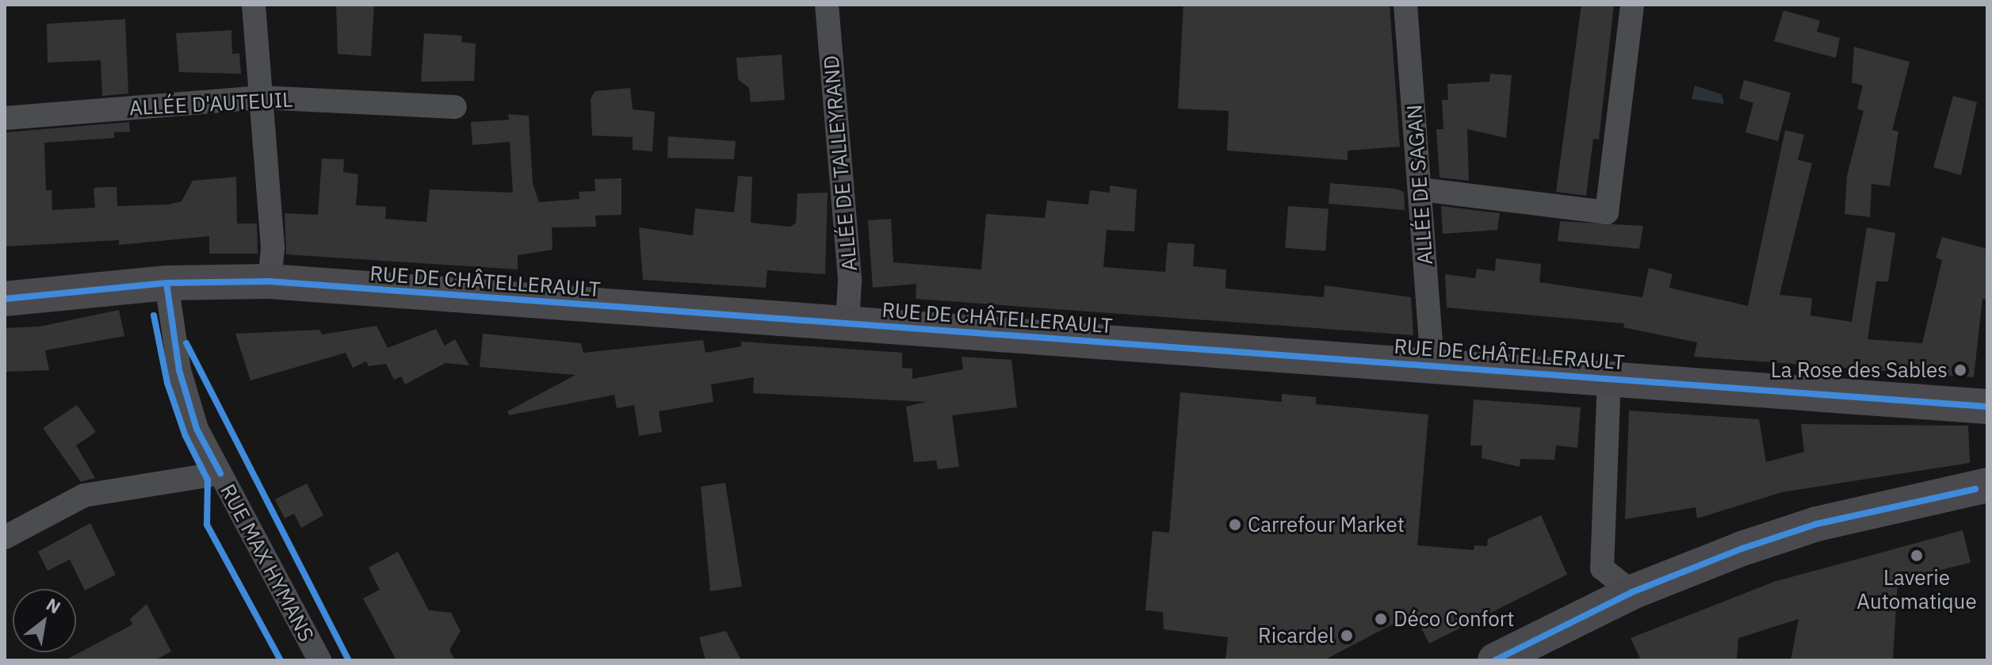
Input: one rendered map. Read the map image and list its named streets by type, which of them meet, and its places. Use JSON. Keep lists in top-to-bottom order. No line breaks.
{"streets":{"main road":["RUE DE CHÂTELLERAULT"],"street":["ALLÉE D'AUTEUIL","ALLÉE DE TALLEYRAND","ALLÉE DE SAGAN","RUE MAX HYMANS"]},"crossings":[["ALLÉE DE TALLEYRAND","RUE DE CHÂTELLERAULT"],["ALLÉE DE SAGAN","RUE DE CHÂTELLERAULT"],["RUE DE CHÂTELLERAULT","RUE MAX HYMANS"]],"places":["La Rose des Sables","Carrefour Market","Laverie Automatique","Déco Confort","Ricardel"],"north":"top right"}
